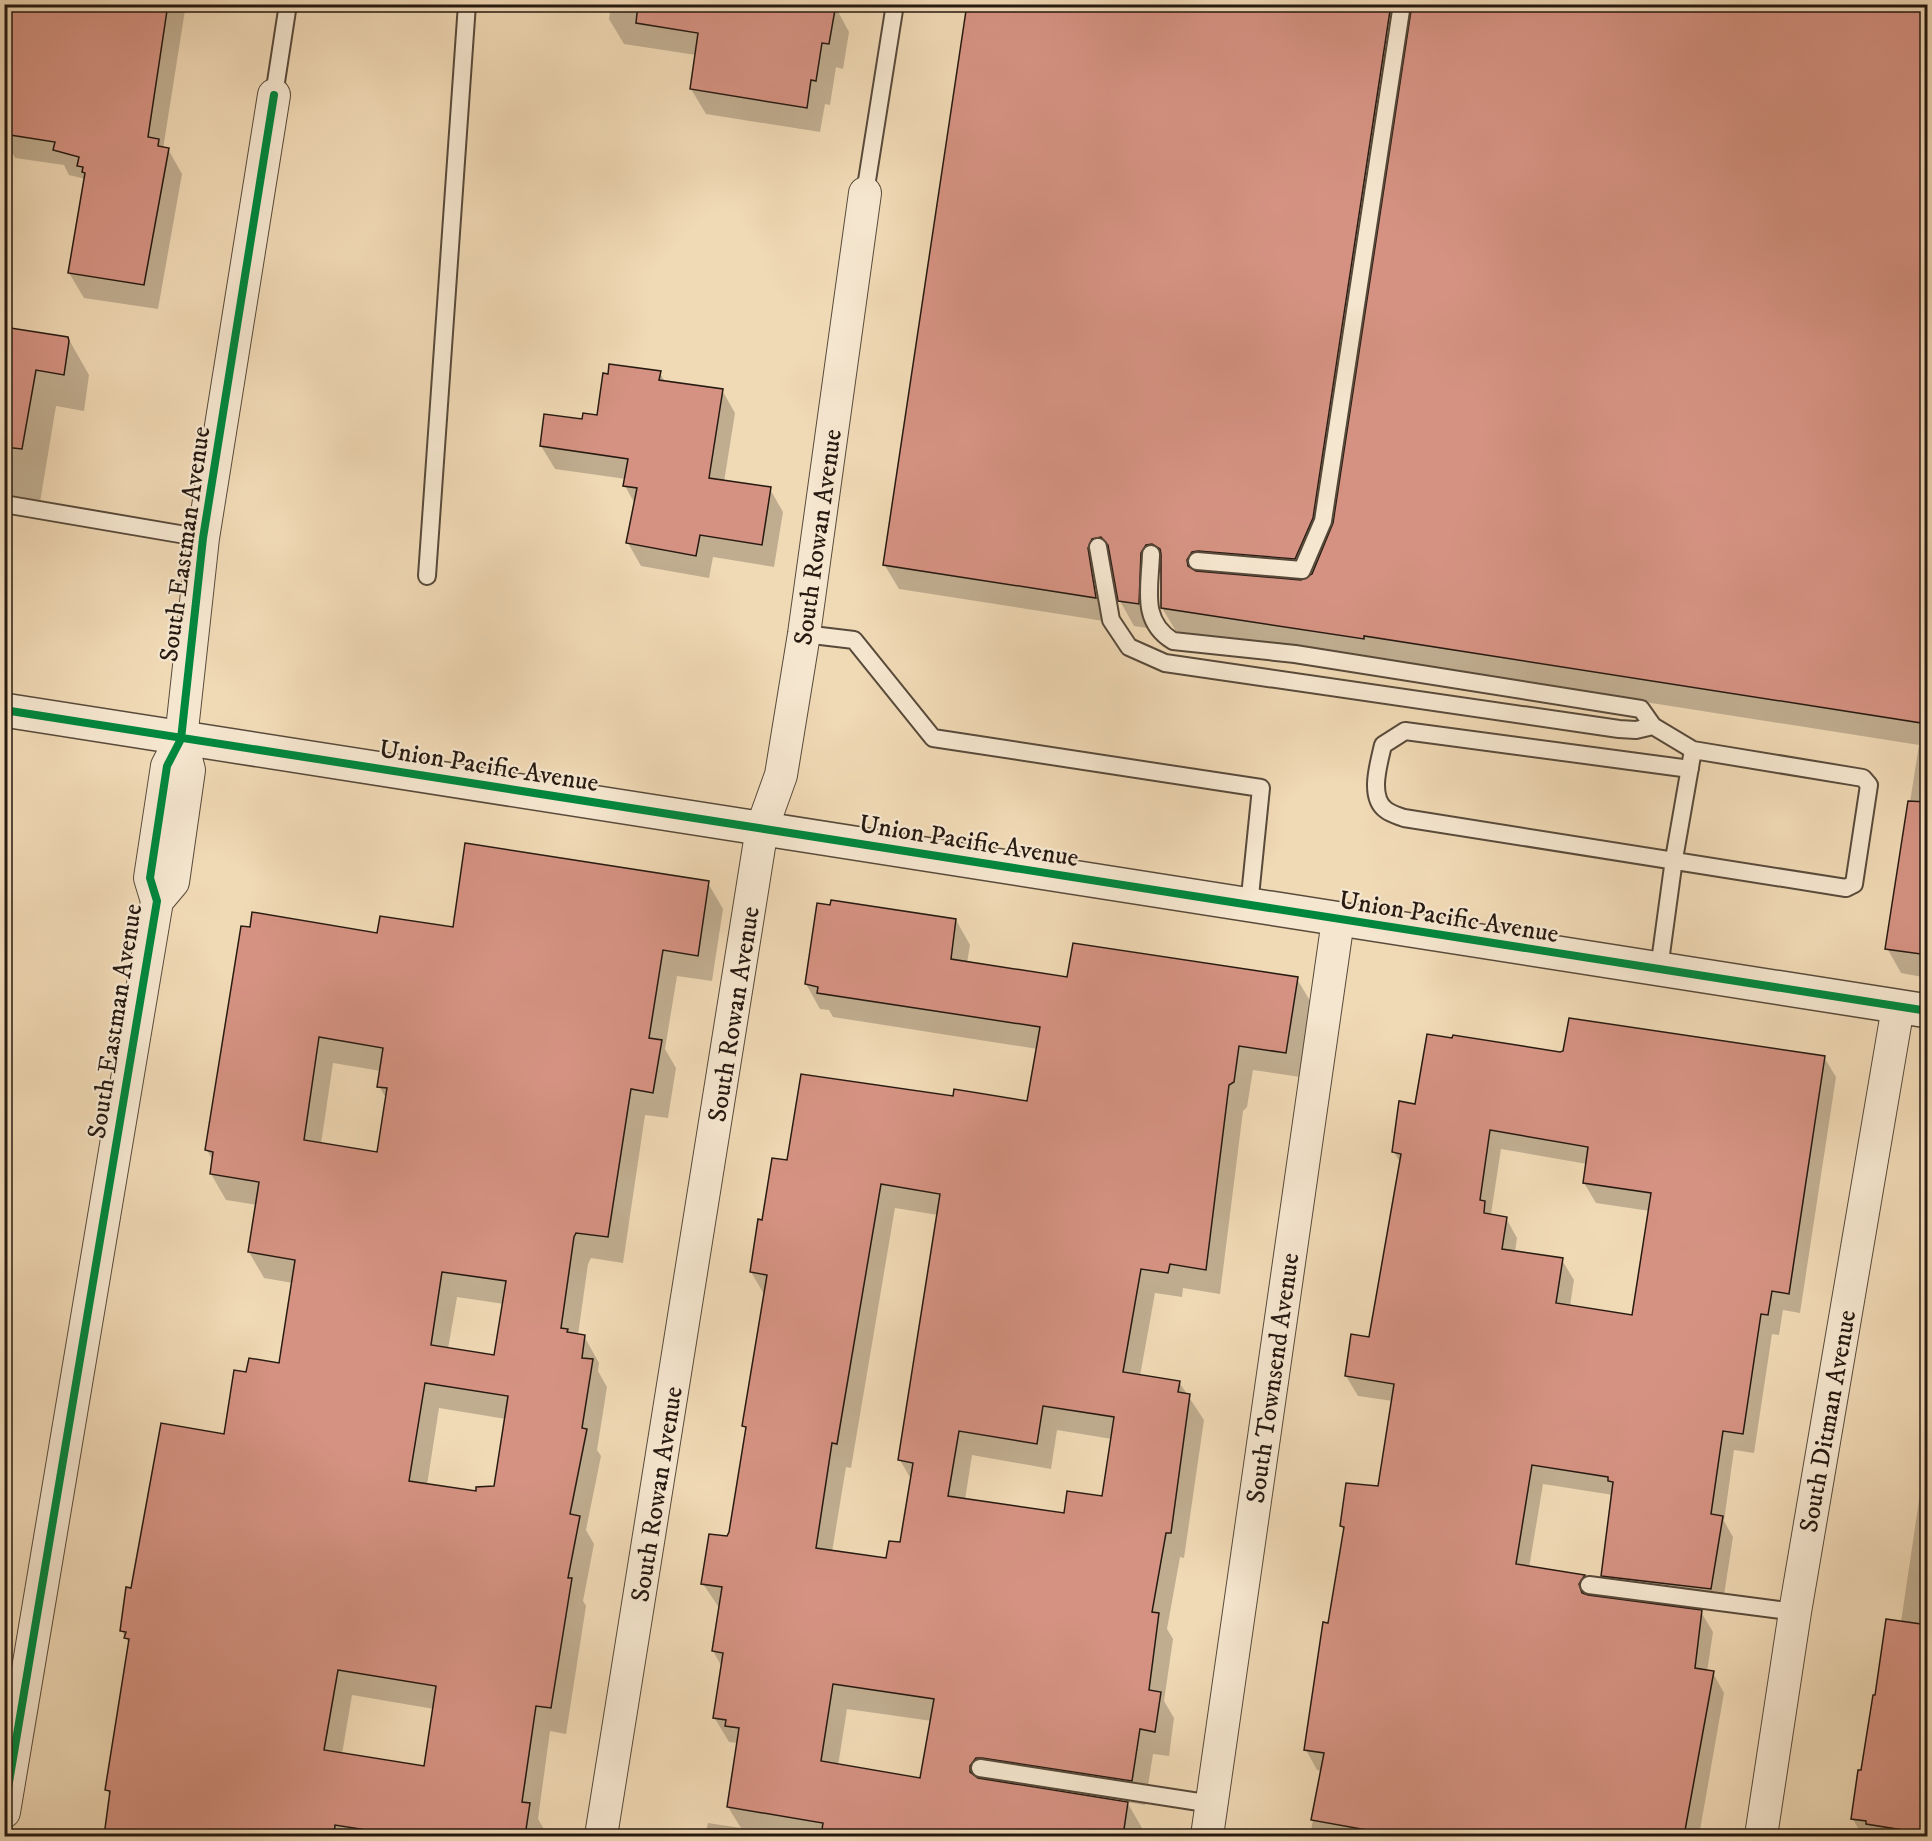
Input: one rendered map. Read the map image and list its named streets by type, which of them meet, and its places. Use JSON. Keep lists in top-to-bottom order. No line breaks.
{"streets":{"street":["South Rowan Avenue","South Eastman Avenue","Union Pacific Avenue","South Townsend Avenue","South Ditman Avenue"]},"crossings":[["South Rowan Avenue","Union Pacific Avenue"],["South Eastman Avenue","Union Pacific Avenue"],["Union Pacific Avenue","South Townsend Avenue"],["Union Pacific Avenue","South Ditman Avenue"]]}
